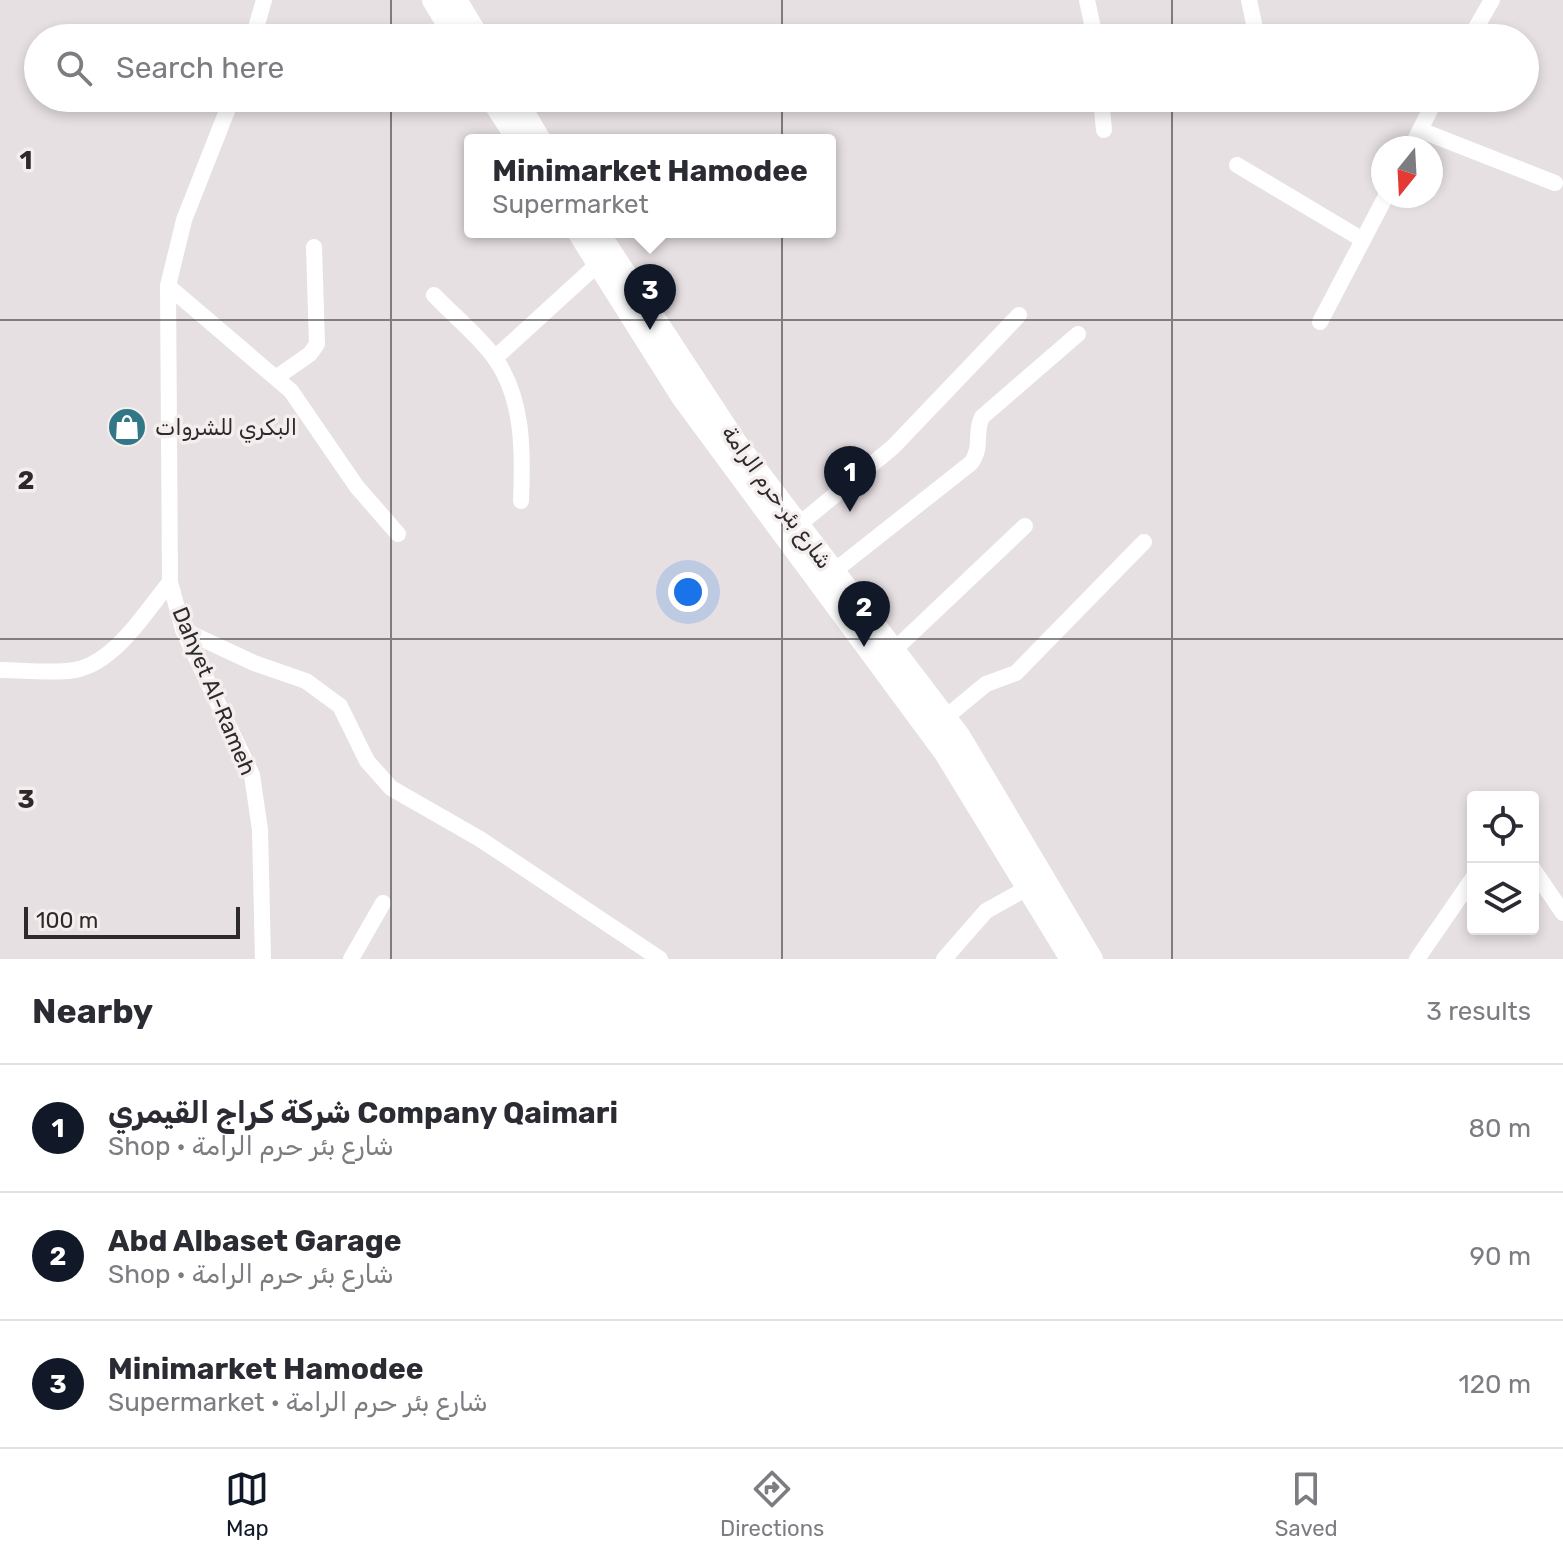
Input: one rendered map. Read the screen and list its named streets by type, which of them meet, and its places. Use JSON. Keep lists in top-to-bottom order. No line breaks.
{"streets":{"main road":["شارع بئر حرم الرامة"],"street":["Dahyet Al-Rameh"]},"places":{"shop":["البكري للشروات"]},"scale_bar":"100 m","north":"bottom","page":{"search":"Search here","popup":["Minimarket Hamodee","Supermarket"],"pins":["3","1","2"],"scale":"100 m","heading":["Nearby","3 results"],"list":[{"mark":"1","name":"شركة كراج القيمري Company Qaimari","note":"Shop · شارع بئر حرم الرامة","value":"80 m"},{"mark":"2","name":"Abd Albaset Garage","note":"Shop · شارع بئر حرم الرامة","value":"90 m"},{"mark":"3","name":"Minimarket Hamodee","note":"Supermarket · شارع بئر حرم الرامة","value":"120 m"}],"nav":["Map","Directions","Saved"]},"grid":{"rows":["1","2","3"]}}
